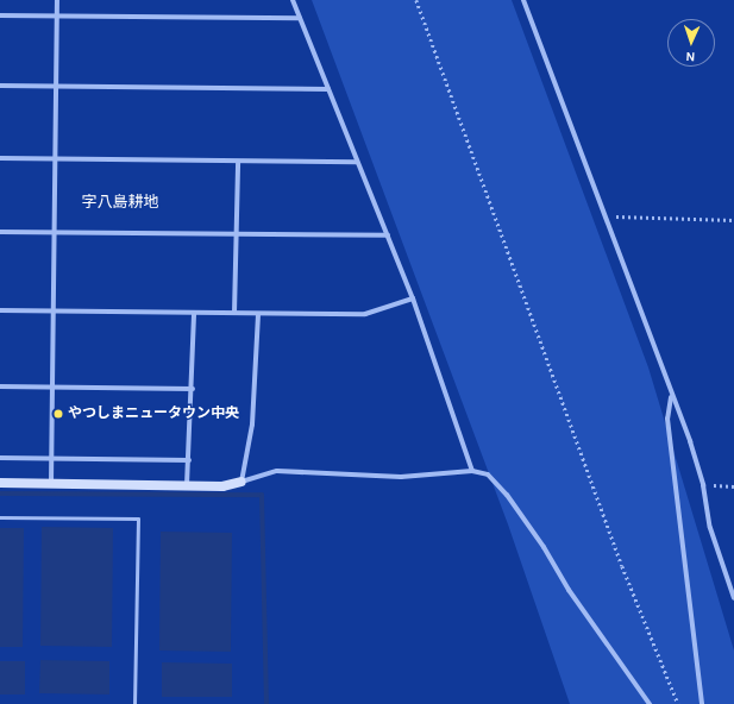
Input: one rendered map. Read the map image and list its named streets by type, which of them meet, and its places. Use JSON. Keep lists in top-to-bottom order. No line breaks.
{"districts":["字八島耕地"],"places":["やつしまニュータウン中央"],"north":"bottom"}
